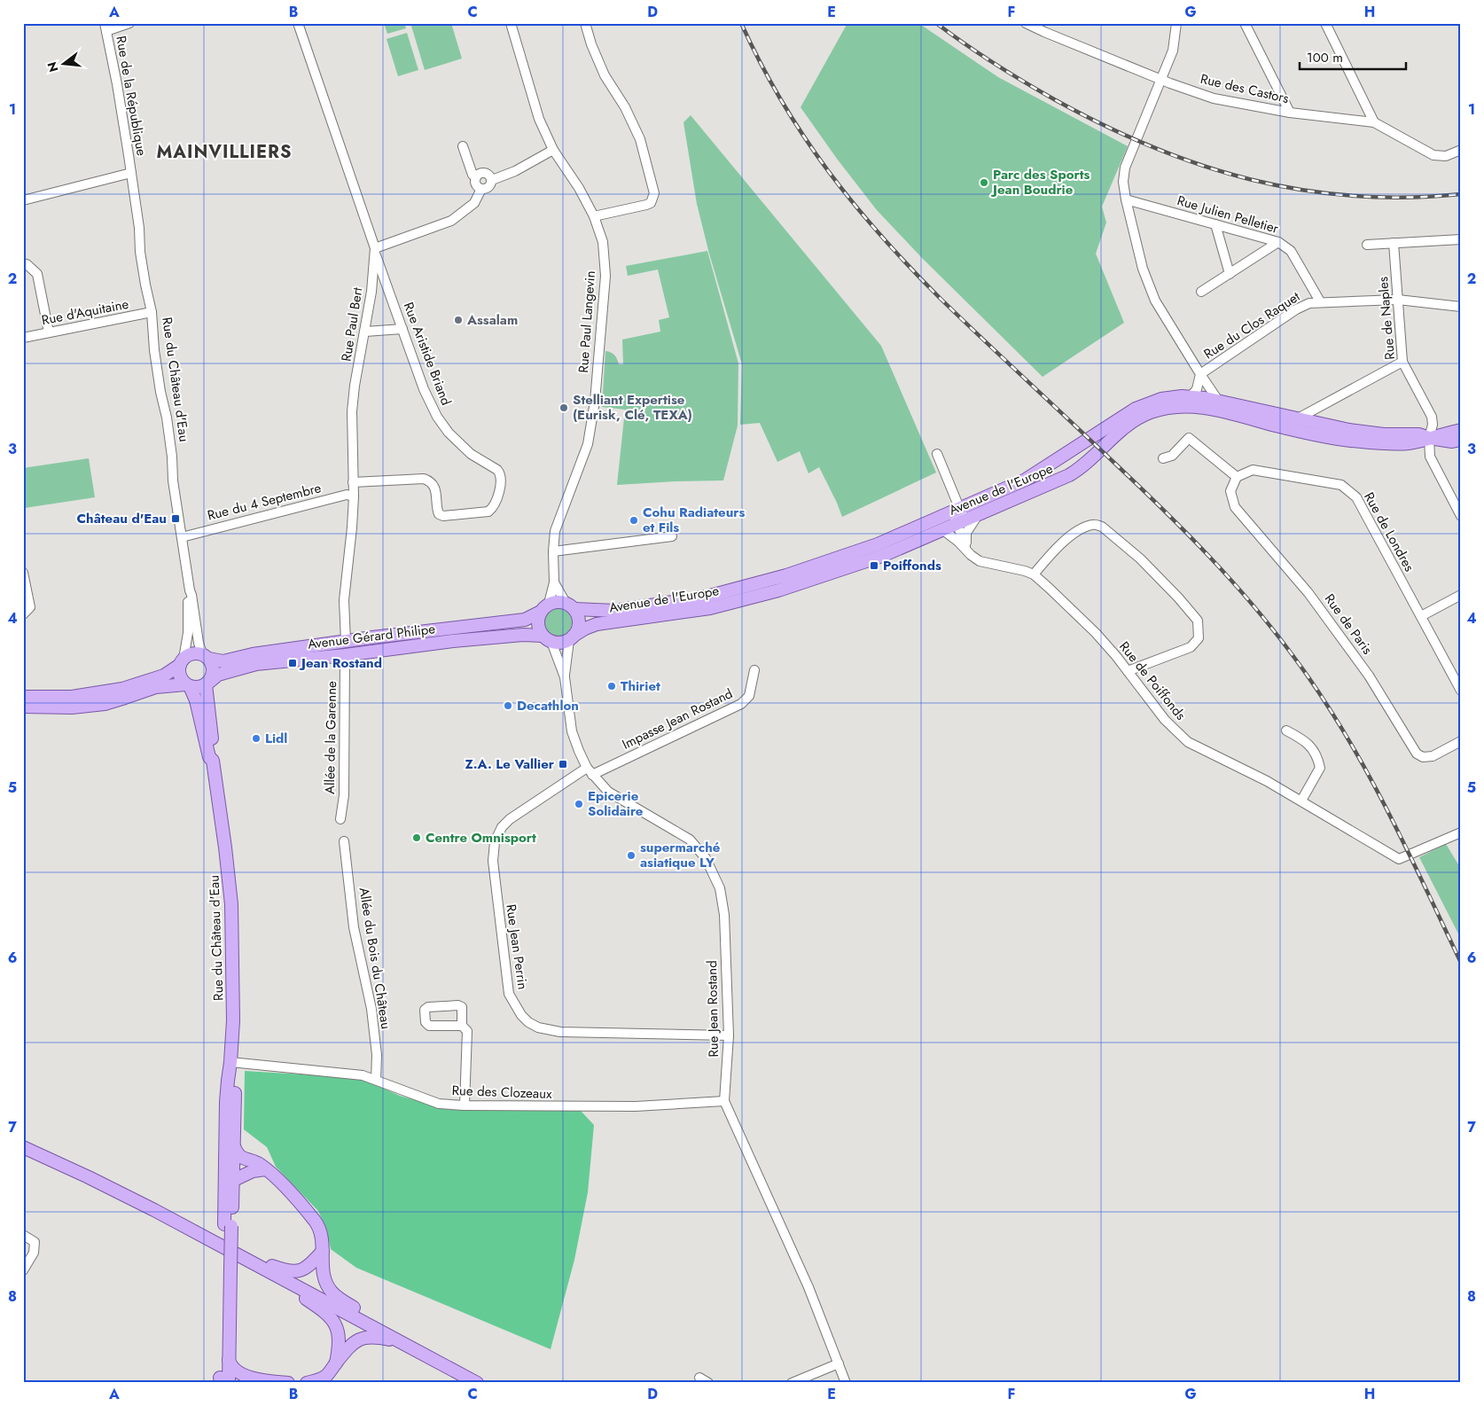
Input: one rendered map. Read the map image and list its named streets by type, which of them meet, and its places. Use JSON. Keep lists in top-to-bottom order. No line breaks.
{"streets":{"main road":["Rue du Château d'Eau","Avenue de l'Europe","Avenue Gérard Philipe"],"street":["Rue des Castors","Rue de la République","Rue Julien Pelletier","Rue d'Aquitaine","Rue de Naples","Rue Paul Langevin","Rue Paul Bert","Rue du Clos Raquet","Rue Aristide Briand","Rue du 4 Septembre","Rue de Londres","Rue de Paris","Rue de Poiffonds","Impasse Jean Rostand","Allée de la Garenne","Rue Jean Perrin","Allée du Bois du Château","Rue Jean Rostand","Rue des Clozeaux"]},"crossings":[["Rue de la République","Rue du Château d'Eau"],["Rue Julien Pelletier","Rue du Clos Raquet"],["Rue d'Aquitaine","Rue du Château d'Eau"],["Rue de Naples","Rue du Clos Raquet"],["Rue de Naples","Avenue de l'Europe"],["Rue Paul Langevin","Avenue de l'Europe"],["Rue Paul Langevin","Avenue Gérard Philipe"],["Rue Paul Langevin","Rue Jean Rostand"],["Rue Paul Bert","Rue Aristide Briand"],["Rue Paul Bert","Rue du 4 Septembre"],["Rue Paul Bert","Avenue Gérard Philipe"],["Rue du Château d'Eau","Rue du 4 Septembre"],["Rue du Château d'Eau","Avenue Gérard Philipe"],["Rue du Château d'Eau","Rue des Clozeaux"],["Avenue de l'Europe","Avenue Gérard Philipe"],["Avenue de l'Europe","Rue de Poiffonds"],["Avenue de l'Europe","Rue Jean Rostand"],["Rue de Londres","Rue de Paris"],["Avenue Gérard Philipe","Allée de la Garenne"],["Avenue Gérard Philipe","Rue Jean Rostand"],["Impasse Jean Rostand","Rue Jean Perrin"],["Impasse Jean Rostand","Rue Jean Rostand"],["Rue Jean Perrin","Rue Jean Rostand"],["Allée du Bois du Château","Rue des Clozeaux"],["Rue Jean Rostand","Rue des Clozeaux"]],"districts":["MAINVILLIERS"],"places":{"other":["Parc des Sports Jean Boudrie","Assalam","Stelliant Expertise (Eurisk, Clé, TEXA)","Cohu Radiateurs et Fils","Thiriet","Decathlon","Lidl","Epicerie Solidaire","Centre Omnisport","supermarché asiatique LY"],"transit":["Château d'Eau","Poiffonds","Jean Rostand","Z.A. Le Vallier"]},"scale_bar":"100 m","north":"left","grid":{"columns":["A","B","C","D","E","F","G","H"],"rows":["1","2","3","4","5","6","7","8"]}}
